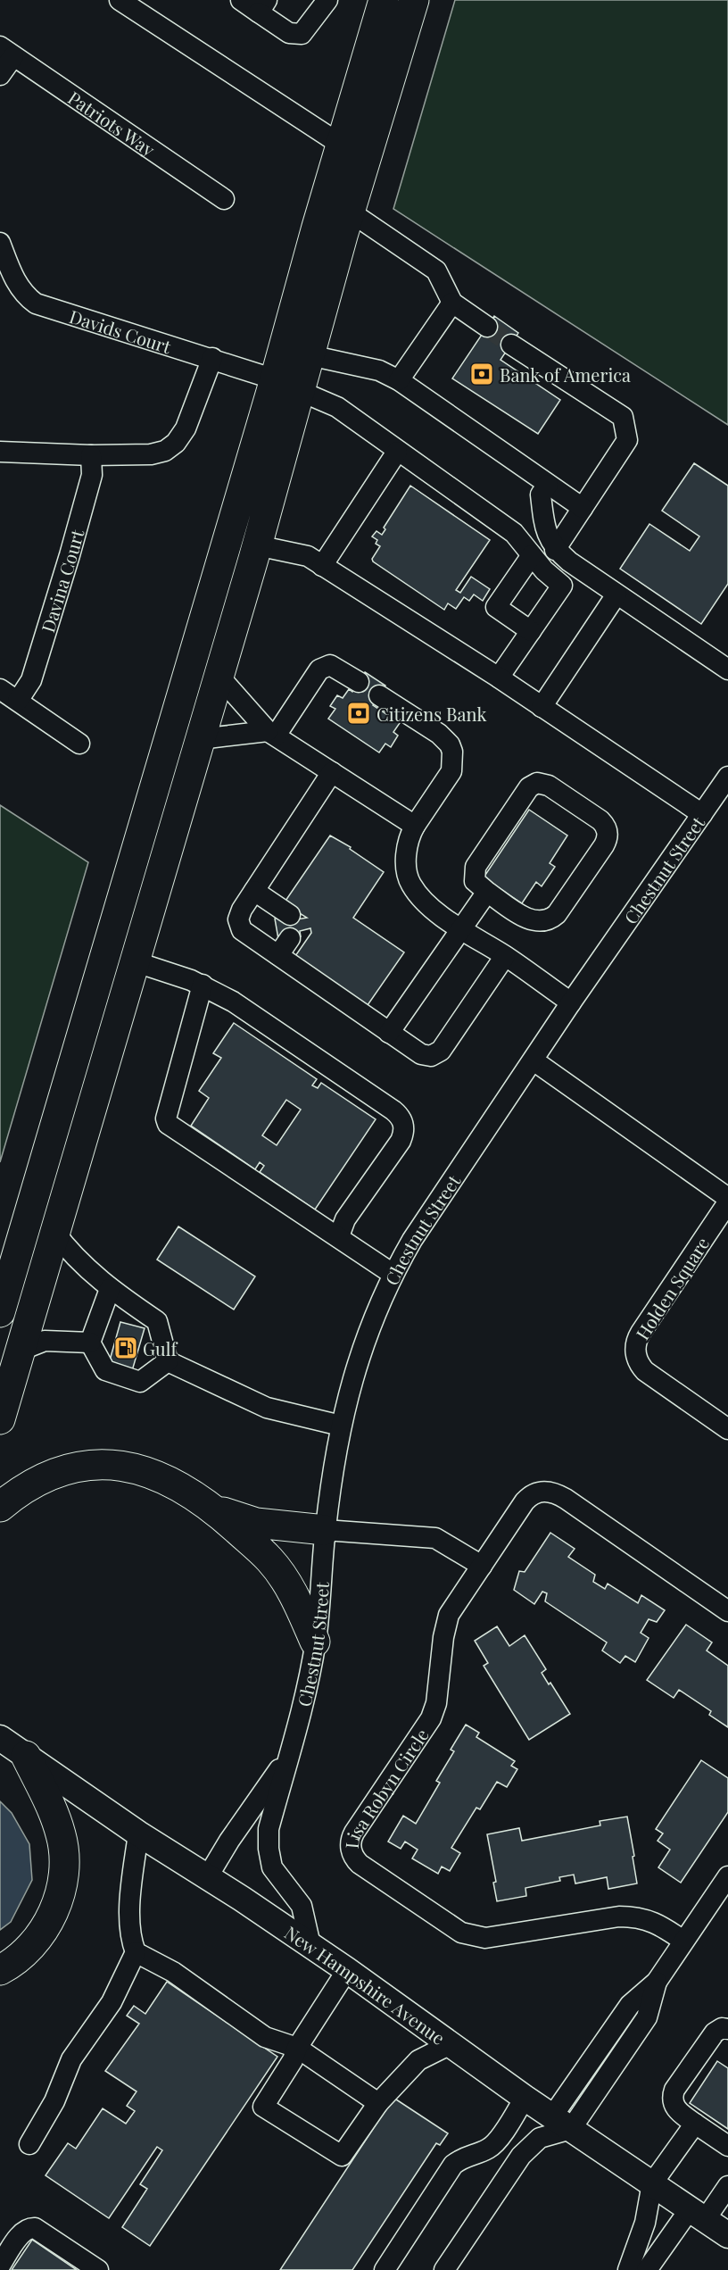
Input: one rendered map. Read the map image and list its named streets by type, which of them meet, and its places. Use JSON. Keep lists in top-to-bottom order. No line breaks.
{"streets":{"main road":["New Hampshire Avenue"],"street":["Patriots Way","Davids Court","Davina Court","Chestnut Street","Holden Square","Lisa Robyn Circle"]},"crossings":[["Chestnut Street","New Hampshire Avenue"]],"places":{"bank":["Bank of America","Citizens Bank"],"fuel station":["Gulf"]}}
